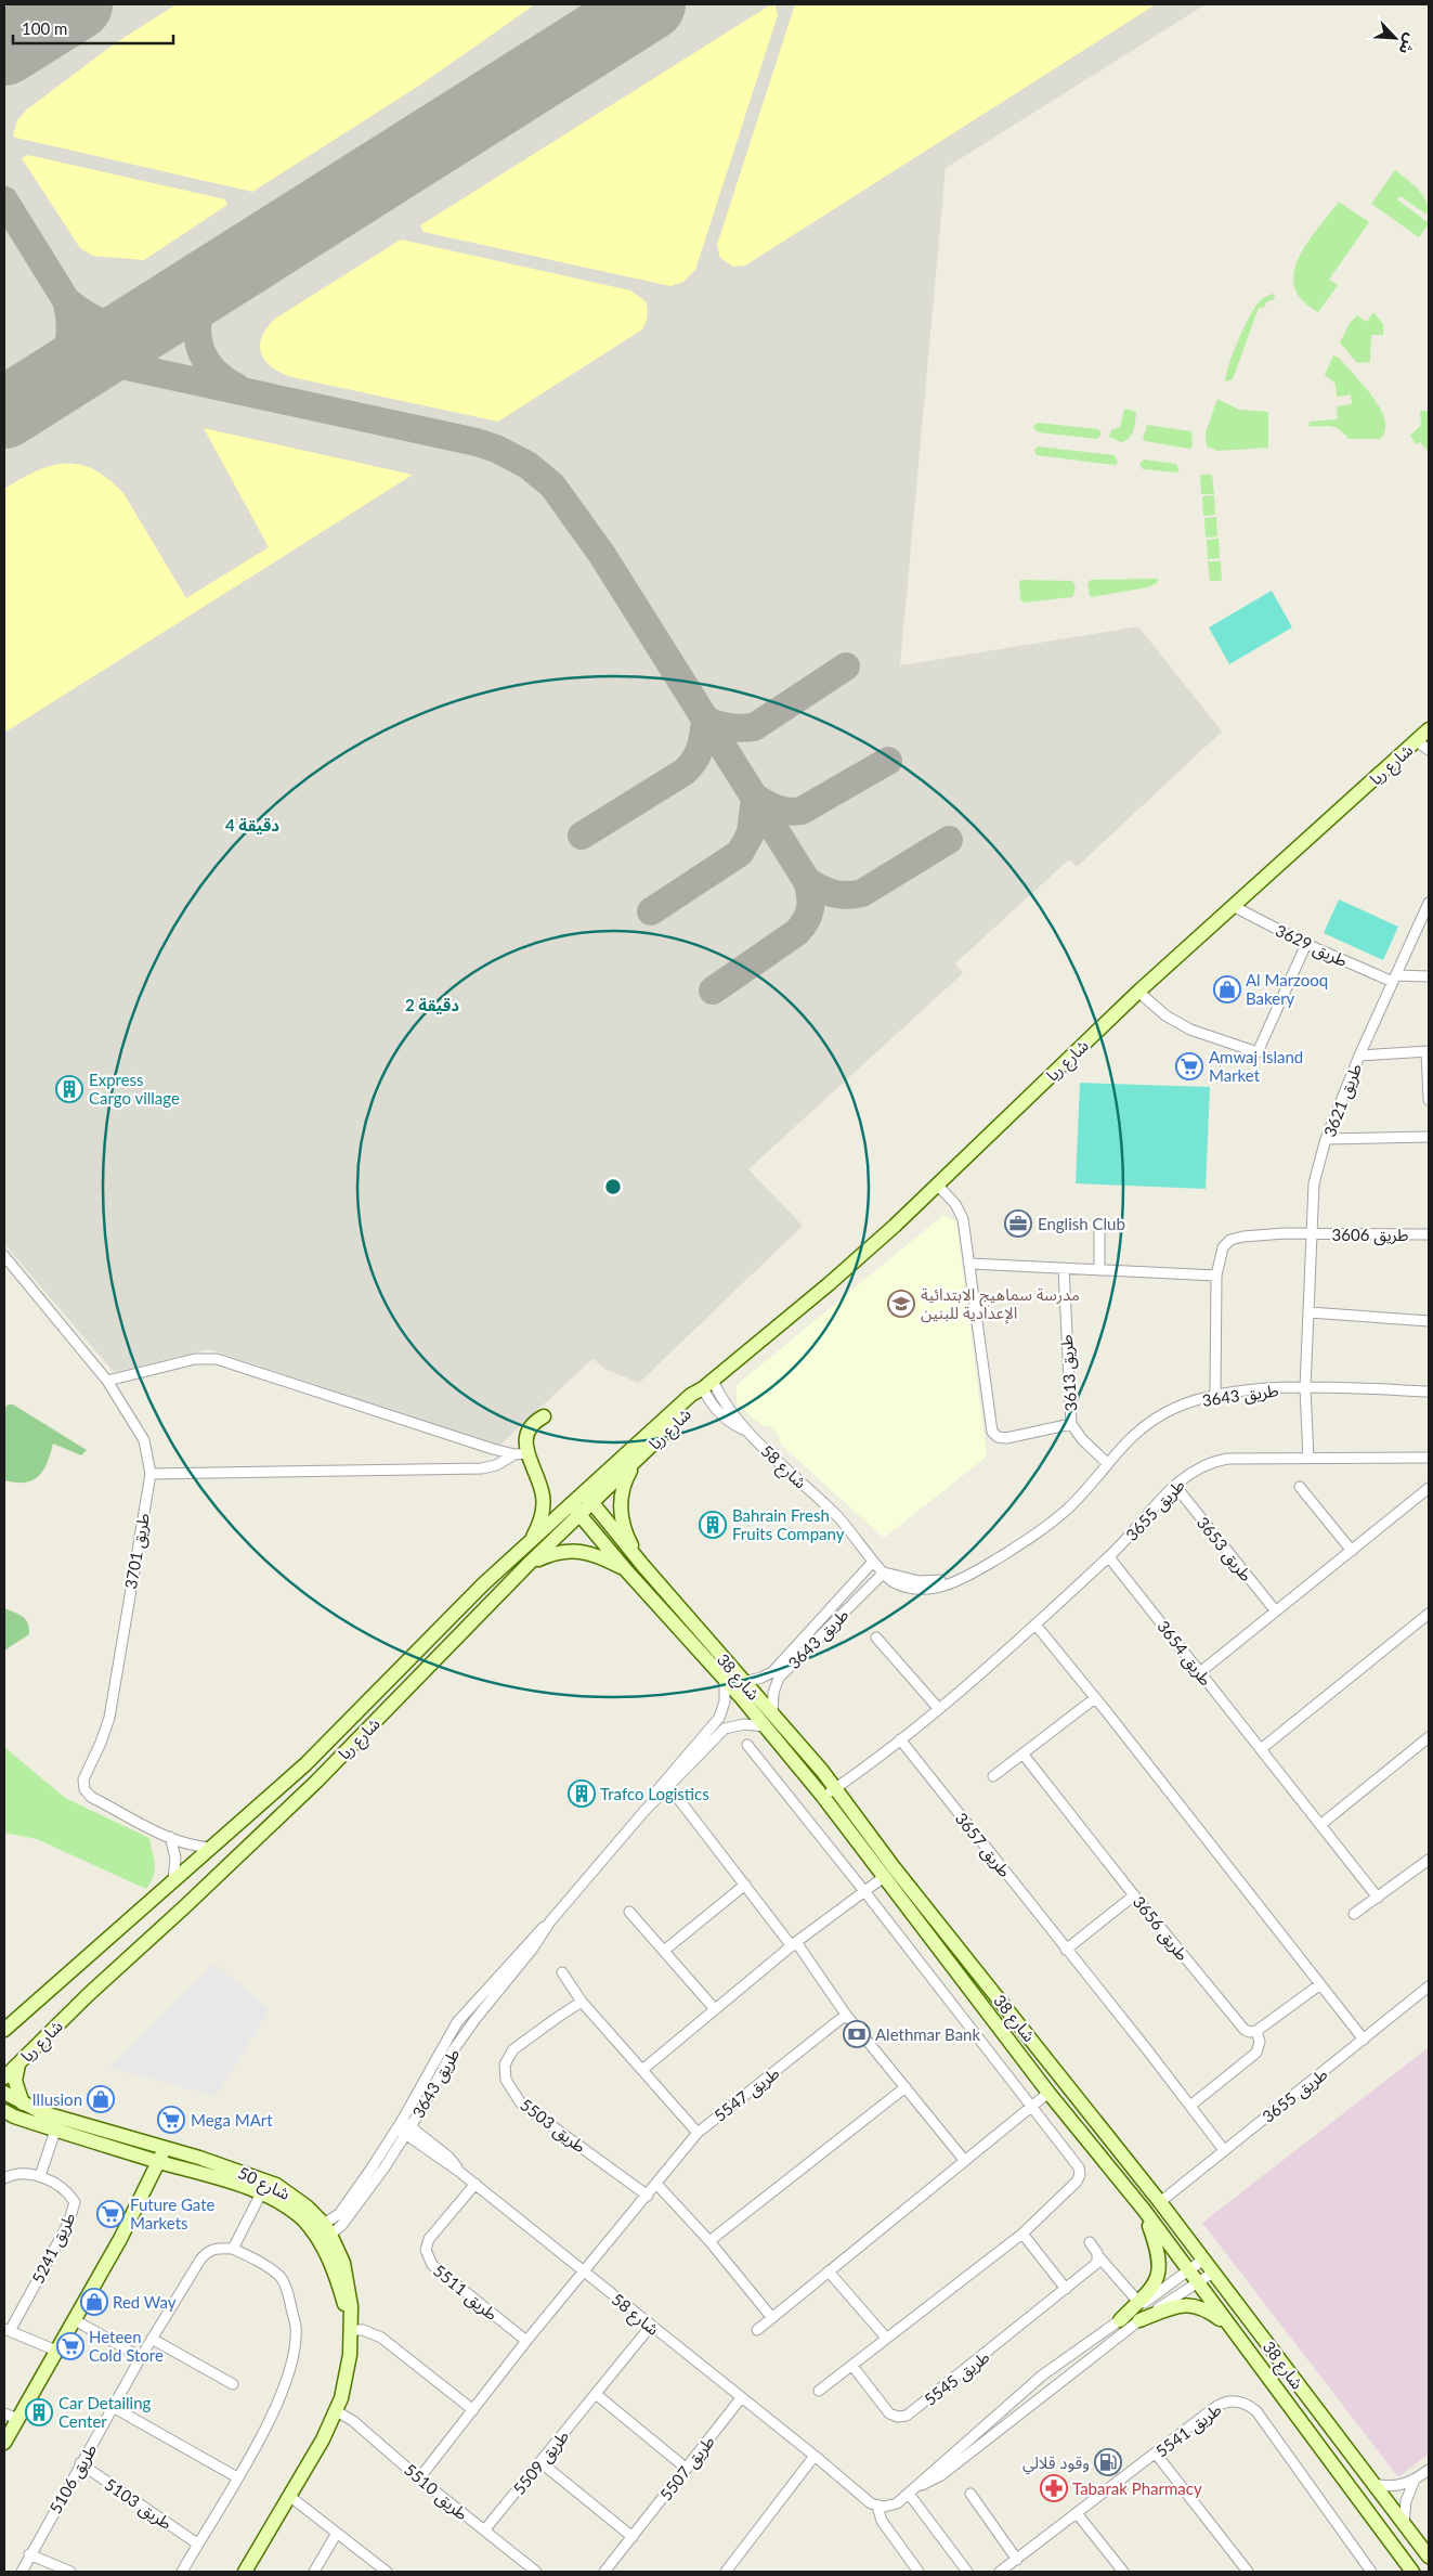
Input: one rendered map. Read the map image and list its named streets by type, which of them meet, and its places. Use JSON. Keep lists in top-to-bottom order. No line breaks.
{"streets":{"street":["شارع ريا","طريق 3629","طريق 3621","طريق 3606","طريق 3613","طريق 3643","شارع 58","طريق 3655","طريق 3653","طريق 3701","طريق 3654","شارع 38","طريق 3657","طريق 3656","طريق 5547","طريق 5503","شارع 50","طريق 5241","طريق 5511","طريق 5545","طريق 5541","طريق 5509","طريق 5507","طريق 5106","طريق 5510","طريق 5103"]},"crossings":[["شارع ريا","طريق 3629"],["شارع ريا","شارع 58"],["شارع ريا","طريق 3701"],["شارع ريا","شارع 38"],["طريق 3629","طريق 3621"],["طريق 3621","طريق 3606"],["طريق 3621","طريق 3643"],["طريق 3621","طريق 3655"],["طريق 3613","طريق 3643"],["طريق 3643","شارع 58"],["طريق 3643","شارع 38"],["طريق 3643","شارع 50"],["شارع 58","طريق 5547"],["شارع 58","طريق 5511"],["شارع 58","طريق 5509"],["شارع 58","طريق 5507"],["طريق 3655","طريق 3653"],["طريق 3655","طريق 3654"],["طريق 3655","شارع 38"],["طريق 3655","طريق 3657"],["طريق 5547","طريق 5503"],["شارع 50","طريق 5106"],["طريق 5509","طريق 5510"],["طريق 5106","طريق 5103"]],"places":{"shop":["Al Marzooq Bakery","Illusion","Red Way"],"supermarket":["Amwaj Island Market","Mega MArt","Future Gate Markets","Heteen Cold Store"],"building":["Express Cargo village","Bahrain Fresh Fruits Company","Trafco Logistics","Car Detailing Center"],"office":["English Club"],"school or university":["مدرسة سماهيج الابتدائية الإعدادية للبنين"],"bank":["Alethmar Bank"],"fuel station":["وقود قلالي"],"pharmacy":["Tabarak Pharmacy"]},"scale_bar":"100 m","north":"bottom right","rings":["4 دقيقة","2 دقيقة"]}
